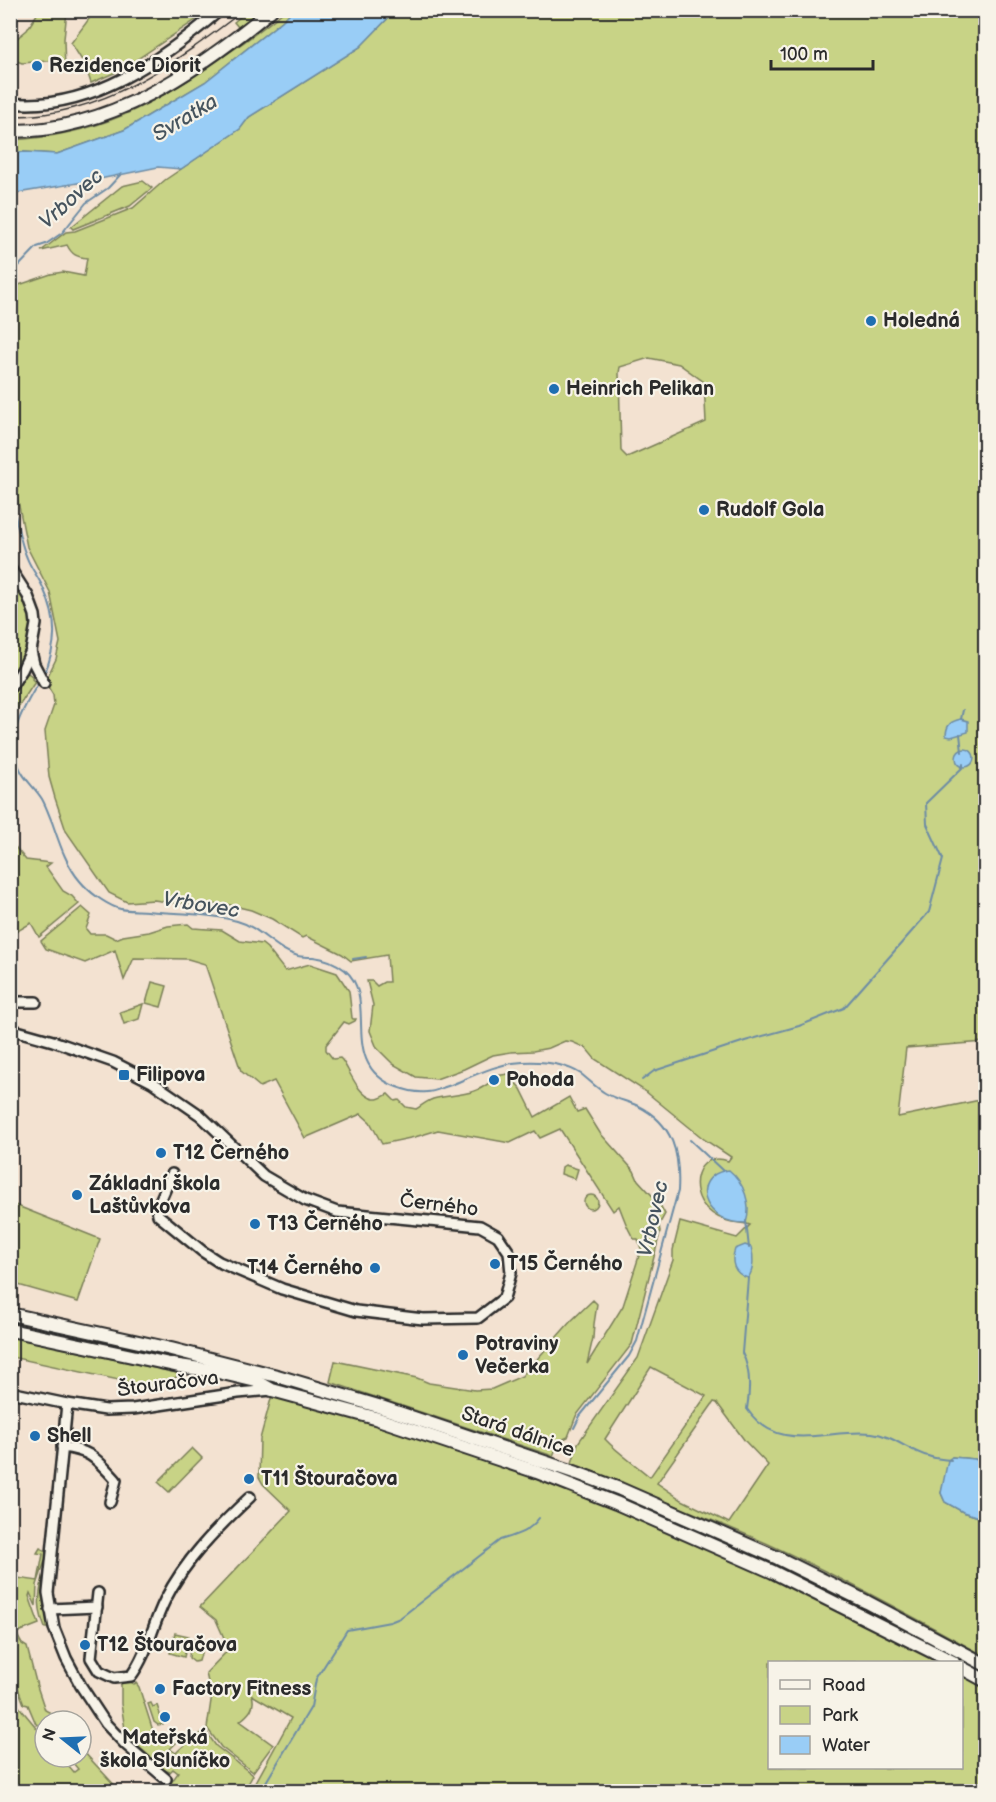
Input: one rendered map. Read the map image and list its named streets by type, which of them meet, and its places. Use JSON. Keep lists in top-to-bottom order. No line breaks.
{"streets":{"main road":["Stará dálnice"],"street":["Černého","Štouračova"]},"crossings":[["Štouračova","Stará dálnice"]],"water":["Svratka","Vrbovec"],"places":{"other":["Rezidence Diorit","Holedná","Heinrich Pelikan","Rudolf Gola","Pohoda","T12 Černého","Základní škola Laštůvkova","T13 Černého","T15 Černého","T14 Černého","Potraviny Večerka","Shell","T11 Štouračova","T12 Štouračova","Factory Fitness","Mateřská škola Sluníčko"],"transit":["Filipova"]},"legend":["Road","Park","Water"],"scale_bar":"100 m","north":"left"}
